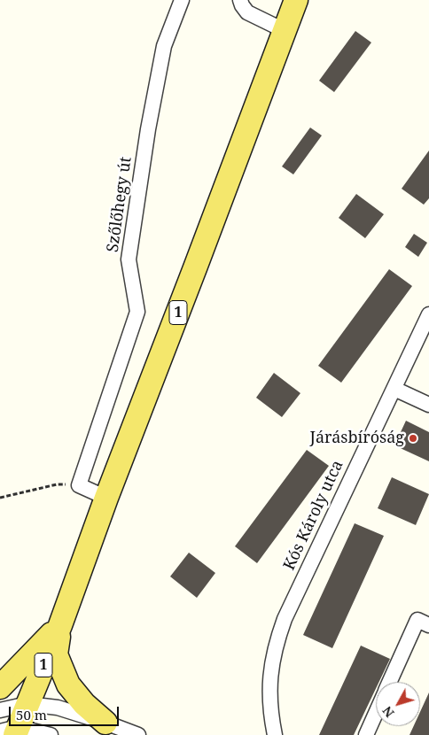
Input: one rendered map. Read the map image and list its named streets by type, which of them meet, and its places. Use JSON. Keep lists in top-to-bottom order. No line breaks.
{"streets":{"main road":["1"],"street":["Szőlőhegy út","Kós Károly utca"]},"places":["Járásbíróság"],"scale_bar":"50 m","north":"bottom left"}
